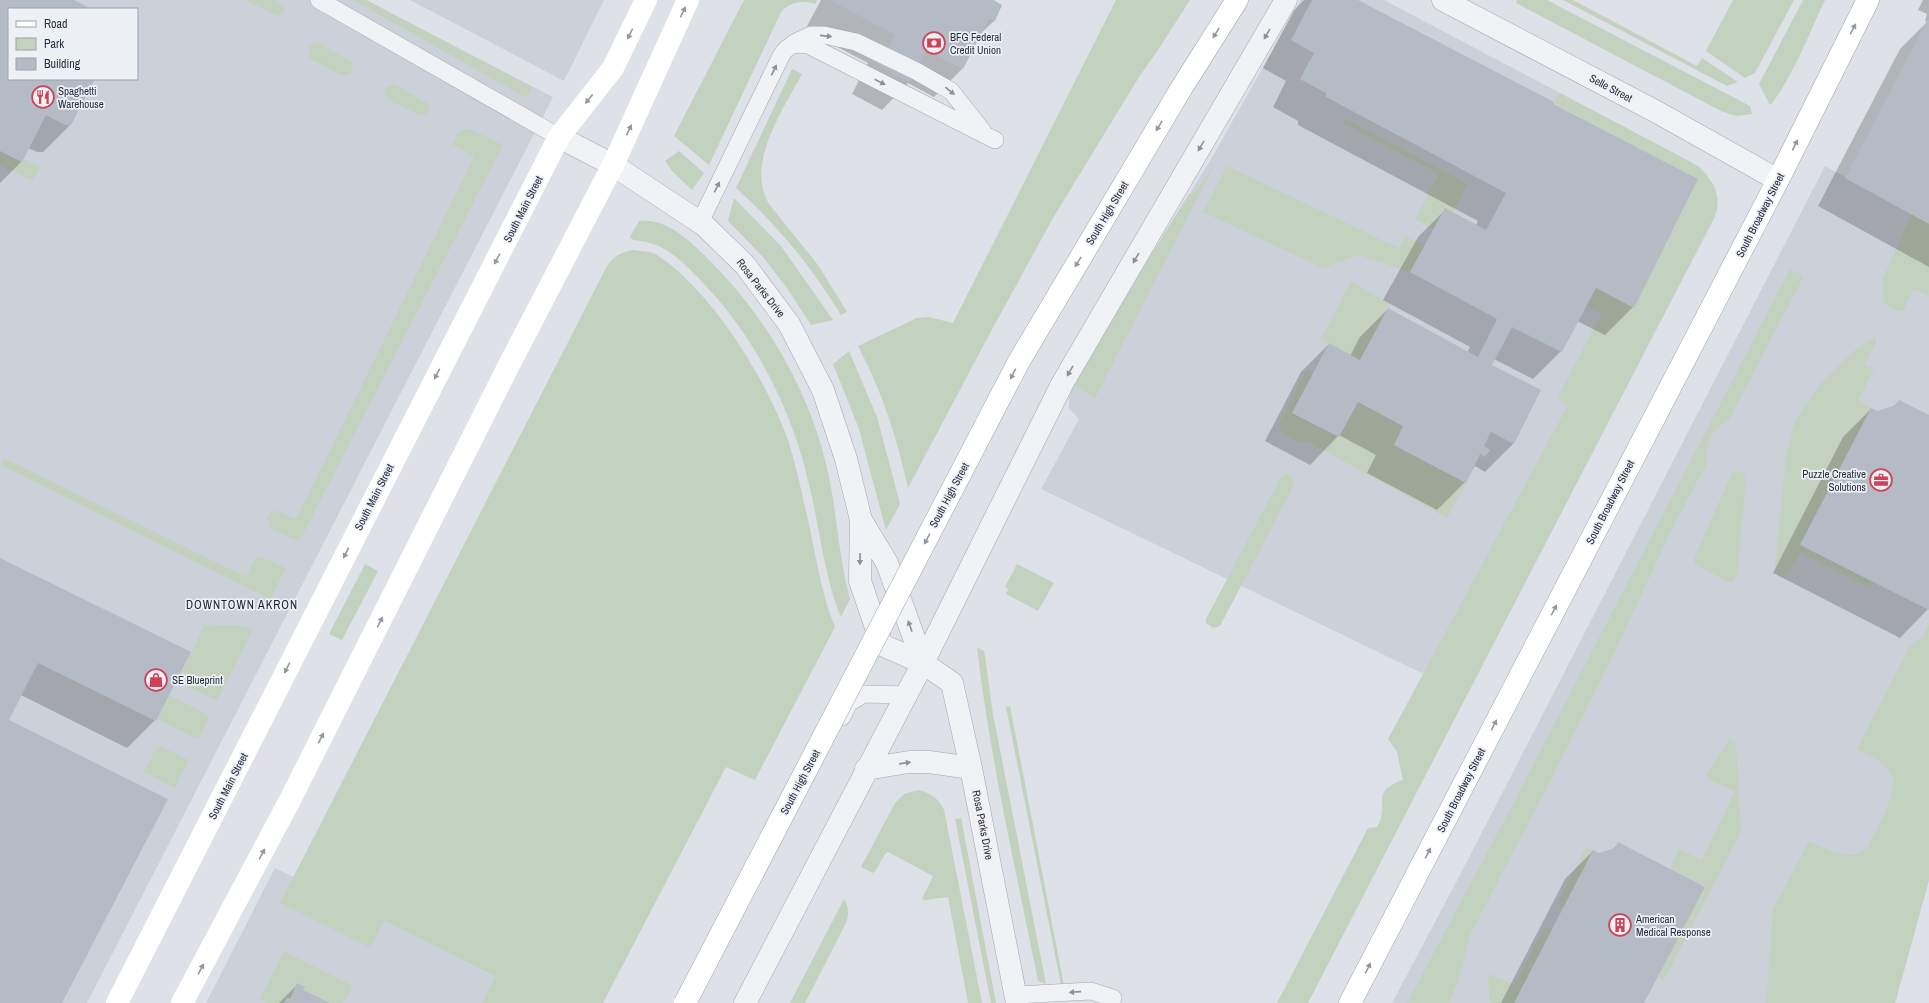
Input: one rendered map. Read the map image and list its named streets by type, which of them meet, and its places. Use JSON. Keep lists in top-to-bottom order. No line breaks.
{"streets":{"main road":["South Main Street","South High Street","South Broadway Street"],"street":["Selle Street","Rosa Parks Drive"]},"crossings":[["Selle Street","South Broadway Street"],["South Main Street","Rosa Parks Drive"]],"one_way":["South High Street","South Broadway Street"],"districts":["DOWNTOWN AKRON"],"places":{"bank":["BFG Federal Credit Union"],"restaurant":["Spaghetti Warehouse"],"office":["Puzzle Creative Solutions"],"shop":["SE Blueprint"],"building":["American Medical Response"]},"legend":["Road","Park","Building"]}
